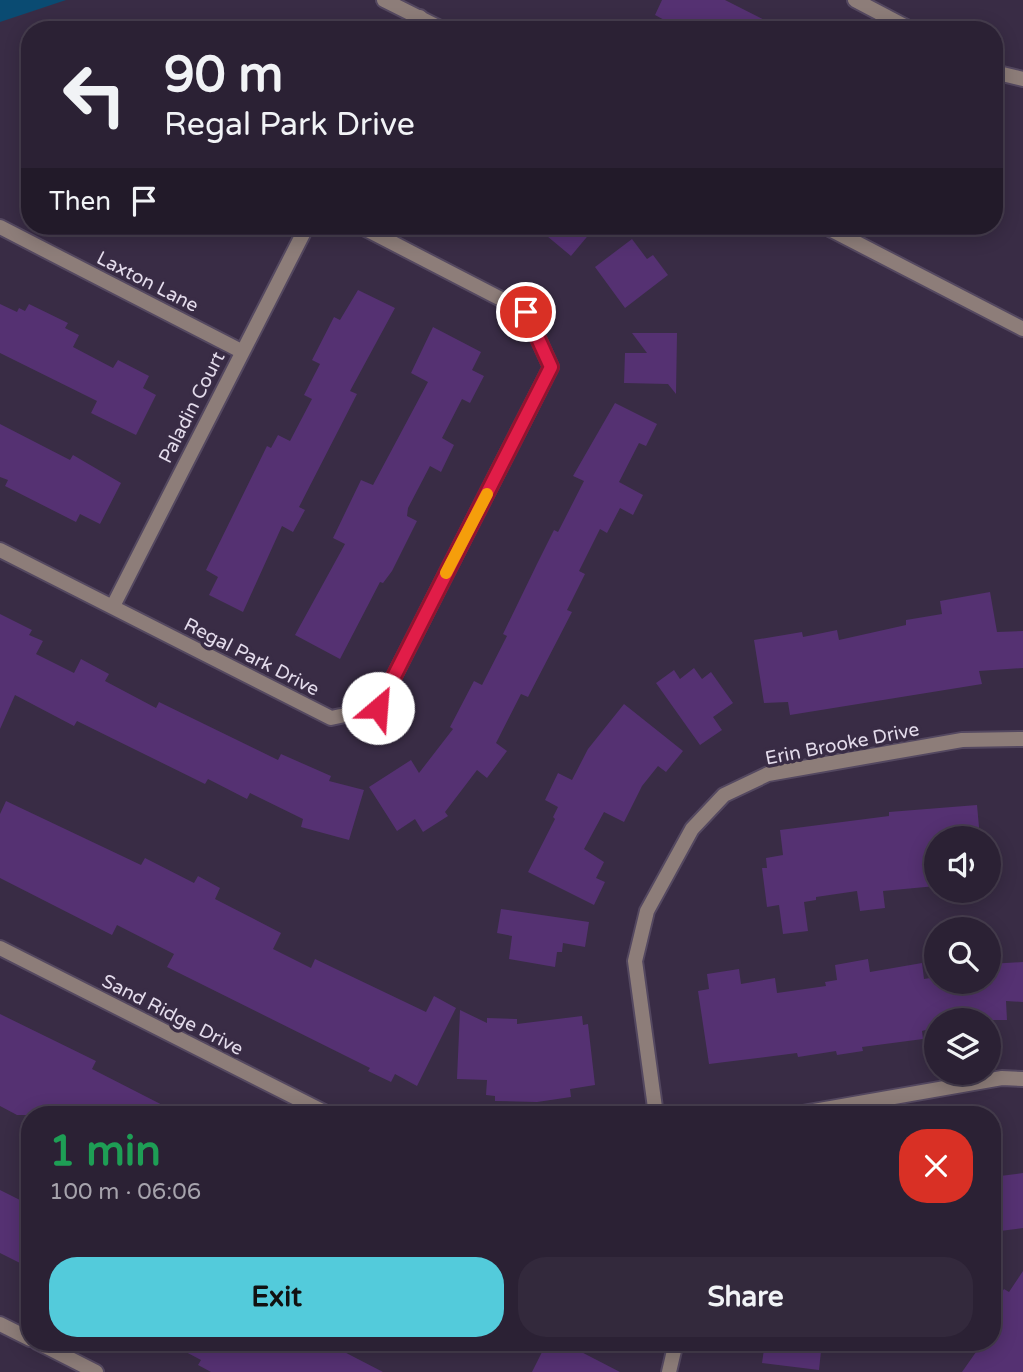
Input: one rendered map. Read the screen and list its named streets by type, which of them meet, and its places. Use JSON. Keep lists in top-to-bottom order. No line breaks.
{"streets":{"street":["Laxton Lane","Paladin Court","Regal Park Drive","Erin Brooke Drive","Sand Ridge Drive"]},"crossings":[["Laxton Lane","Paladin Court"],["Paladin Court","Regal Park Drive"]],"page":{"turn":["90 m","Regal Park Drive"],"then":"Then","heading":["1 min","100 m · 06:06"],"buttons":["Exit","Share"]}}
